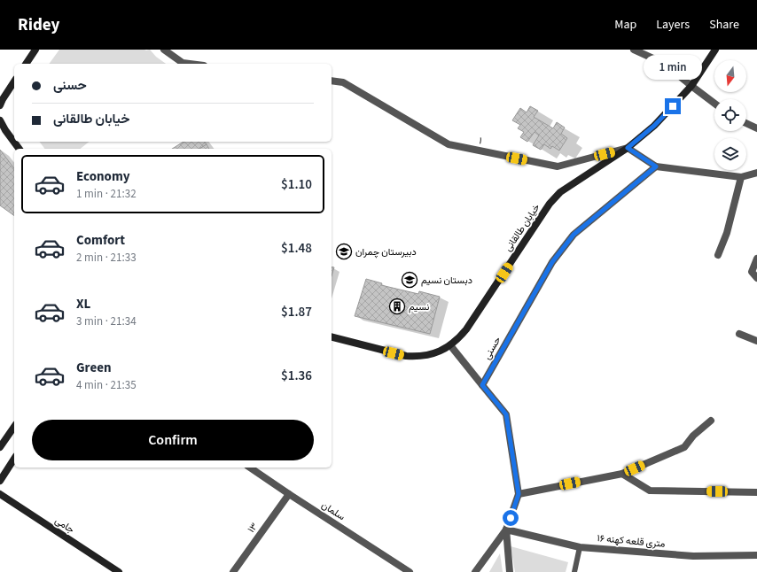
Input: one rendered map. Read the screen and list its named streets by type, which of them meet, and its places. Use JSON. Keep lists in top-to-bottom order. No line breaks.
{"streets":{"main road":["خیابان طالقانی","جامی"],"street":["۱","حسنی","سلمان","۱۳","۱۶ متری قلعه کهنه"]},"crossings":[["۱","خیابان طالقانی"],["سلمان","۱۳"]],"places":{"school or university":["دبیرستان چمران","دبستان نسیم"],"building":["نسیم"]},"north":"bottom","page":{"header":"Ridey","nav":["Map","Layers","Share"],"bubble":"1 min","banner":["حسنی","خیابان طالقانی"],"list":[{"name":"Economy","note":"1 min · 21:32","value":"$1.10"},{"name":"Comfort","note":"2 min · 21:33","value":"$1.48"},{"name":"XL","note":"3 min · 21:34","value":"$1.87"},{"name":"Green","note":"4 min · 21:35","value":"$1.36"}],"buttons":"Confirm"}}
